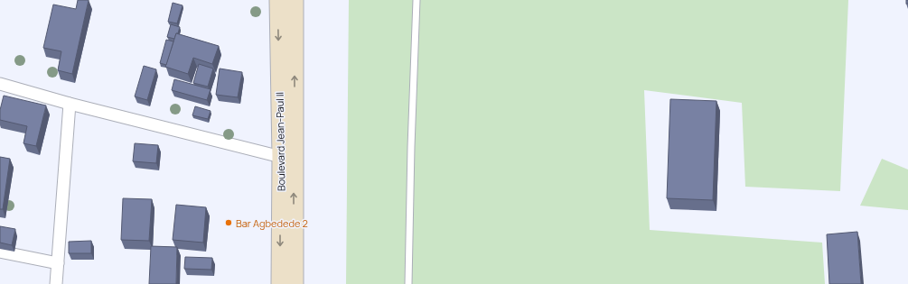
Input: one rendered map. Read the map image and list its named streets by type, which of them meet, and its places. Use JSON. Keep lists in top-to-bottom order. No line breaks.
{"streets":{"main road":["Boulevard Jean-Paul II"]},"places":["Bar Agbedede 2"]}
